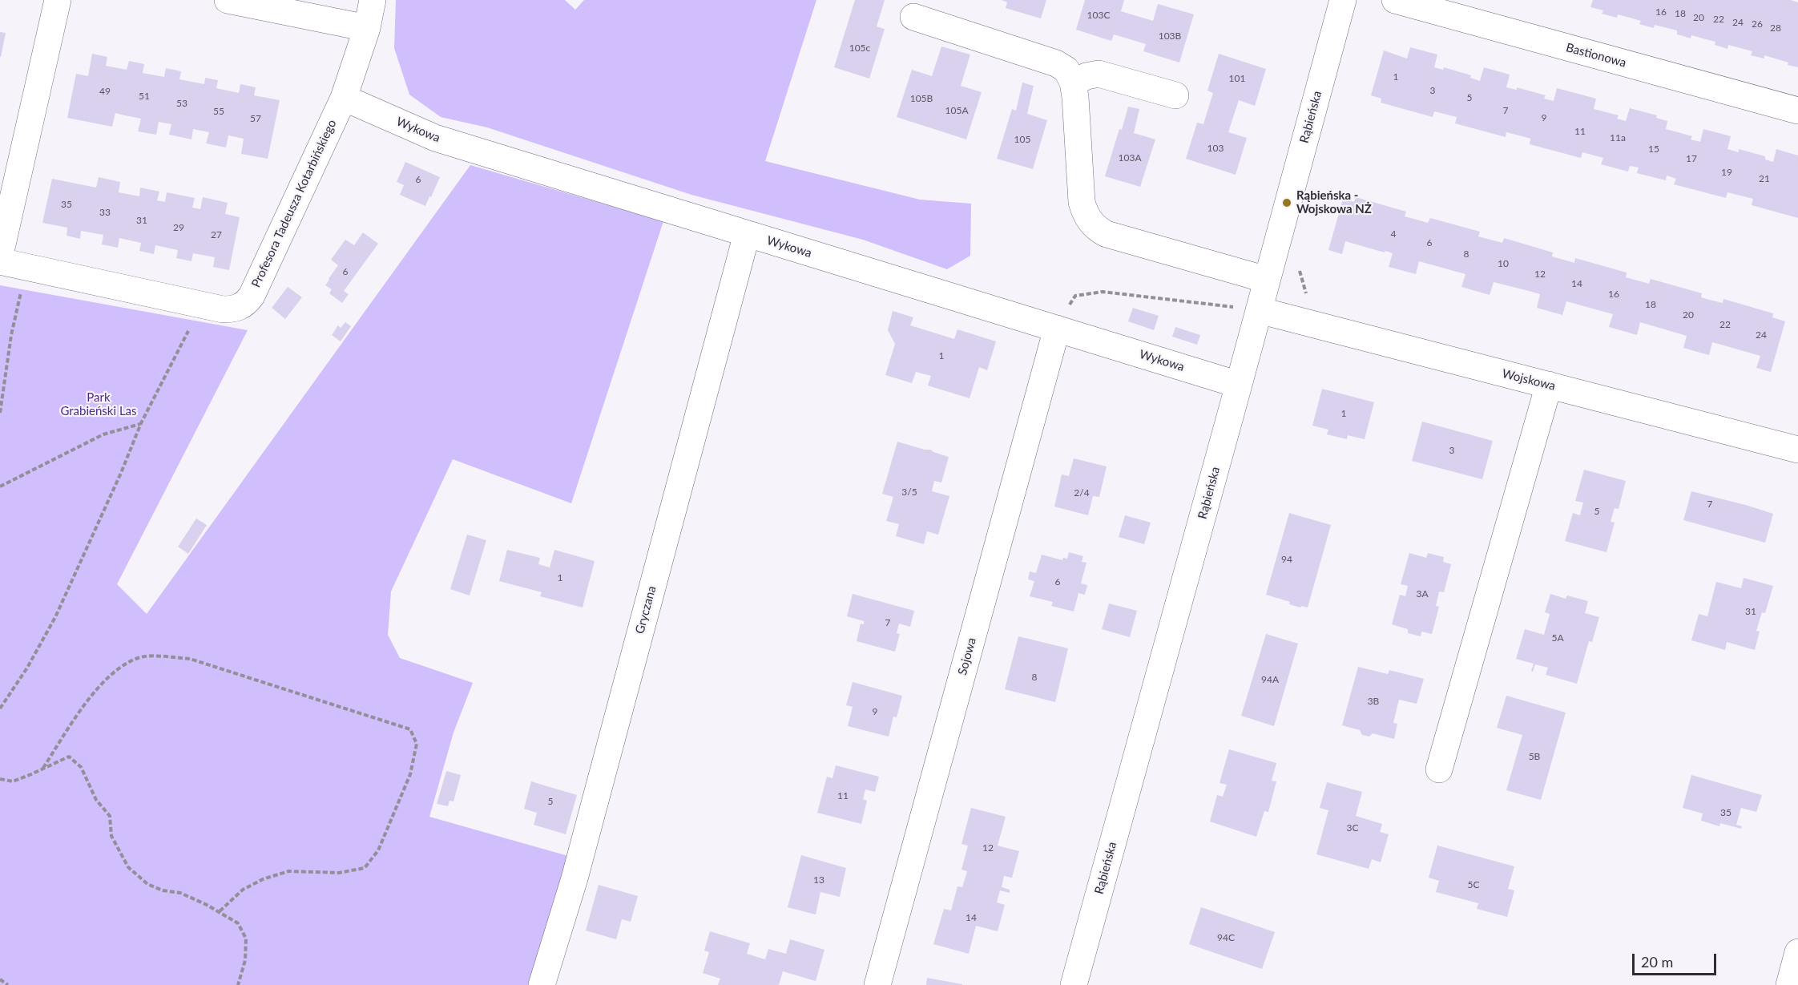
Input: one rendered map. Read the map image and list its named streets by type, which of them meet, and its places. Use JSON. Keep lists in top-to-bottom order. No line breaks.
{"streets":{"street":["Bastionowa","Rąbieńska","Wykowa","Profesora Tadeusza Kotarbińskiego","Wojskowa","Gryczana","Sojowa"]},"crossings":[["Rąbieńska","Wykowa"],["Rąbieńska","Wojskowa"],["Wykowa","Profesora Tadeusza Kotarbińskiego"],["Wykowa","Gryczana"],["Wykowa","Sojowa"]],"parks":["Park Grabieński Las"],"places":["Rąbieńska - Wojskowa NŻ"],"house_numbers":["16","18","103C","20","22","24","26","28","103B","105c","1","101","3","49","51","5","105B","53","105A","7","55","9","57","11","11a","105","103","15","103A","17","19","21","6","35","33","31","29","4","27","6","8","10","6","12","14","16","18","20","22","24","1","1","3","3/5","2/4","7","5","94","1","6","3A","31","7","5A","8","94A","3B","9","5B","11","5","35","3C","12","13","5C","14","94C"],"scale_bar":"20 m"}
